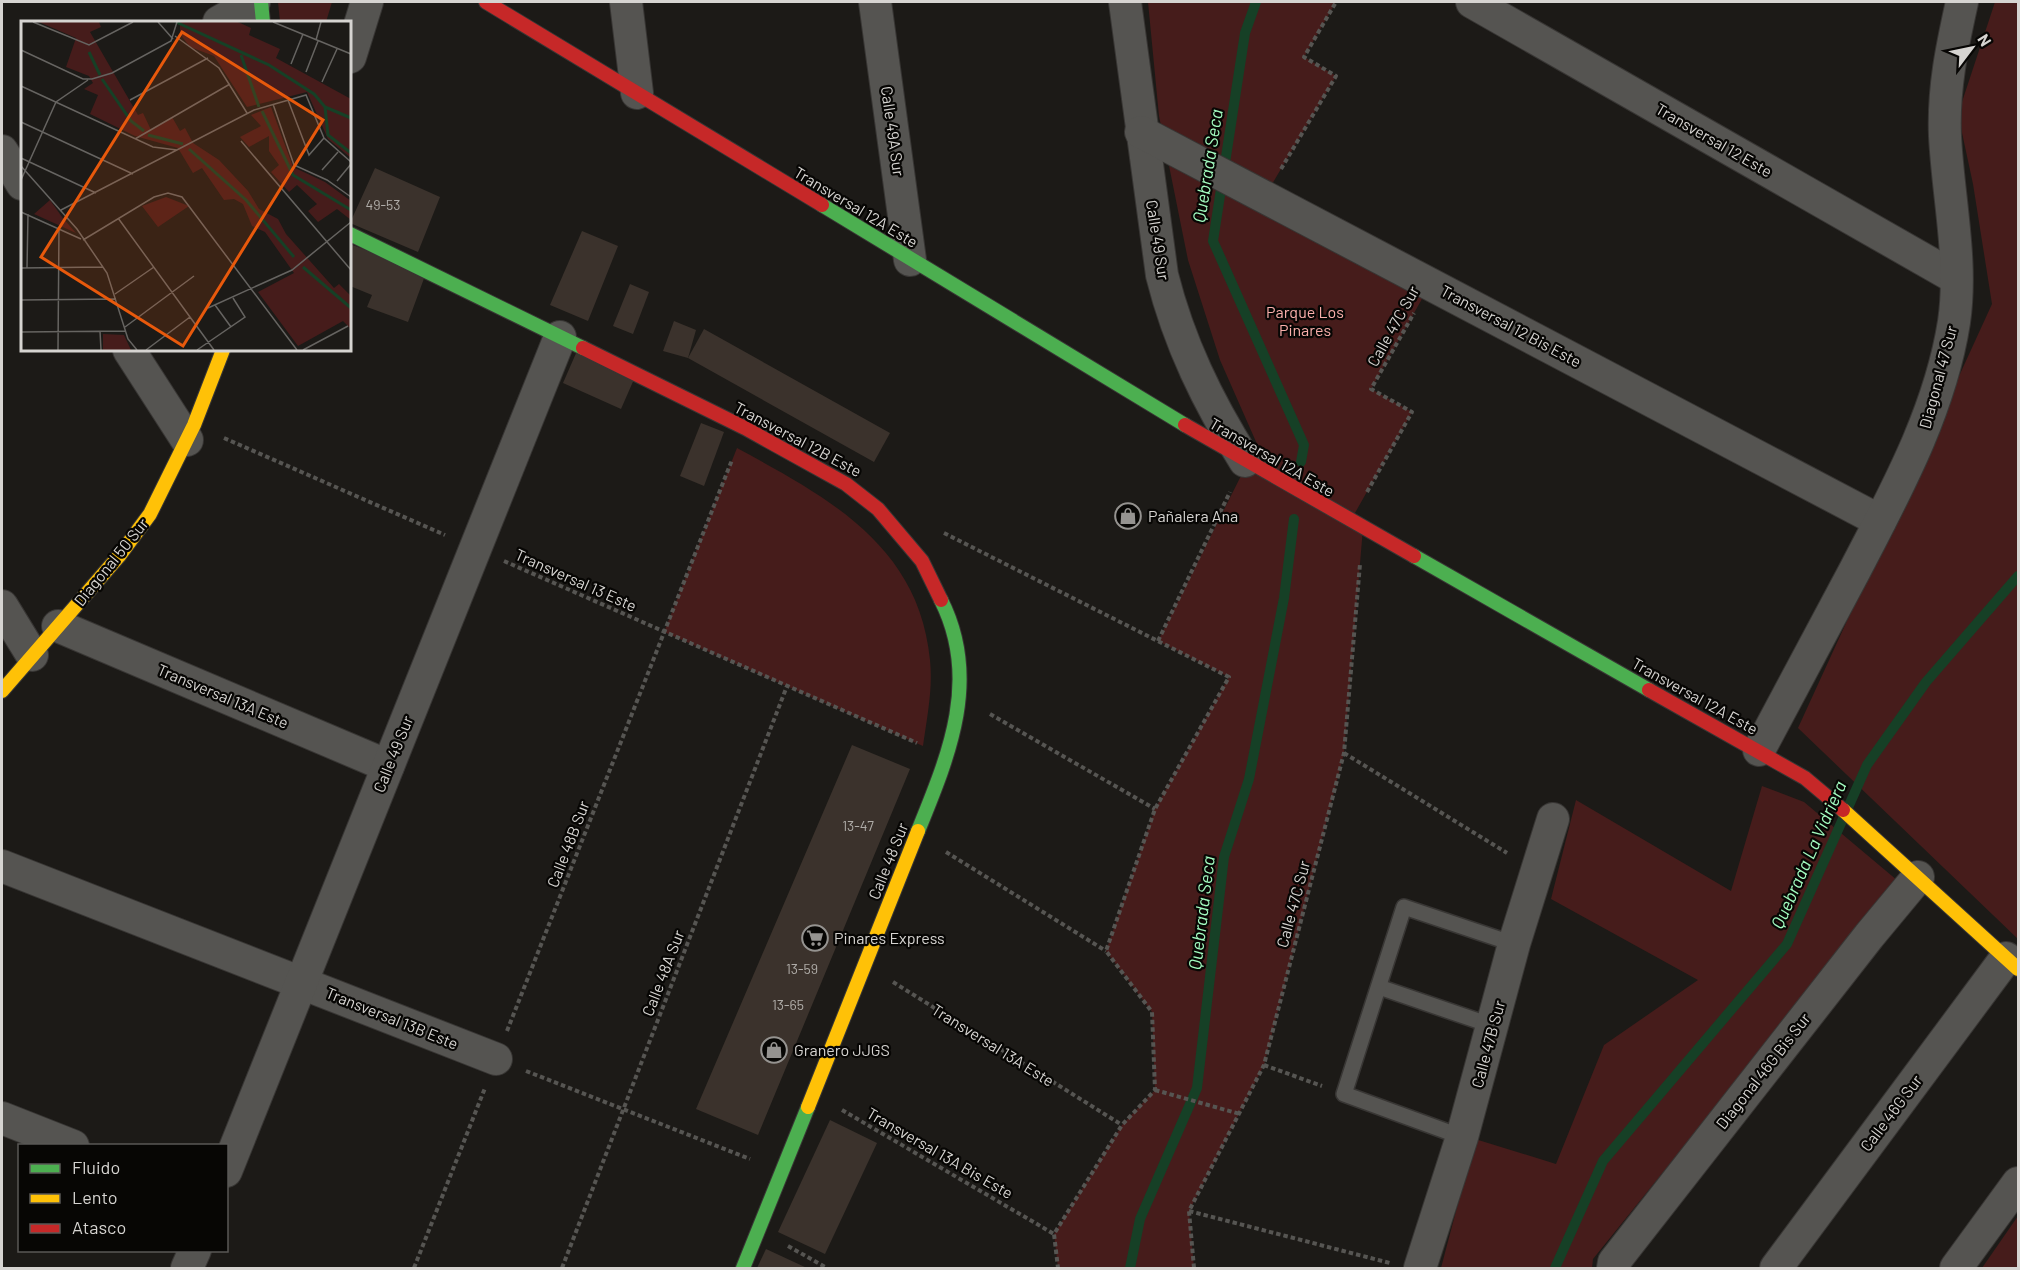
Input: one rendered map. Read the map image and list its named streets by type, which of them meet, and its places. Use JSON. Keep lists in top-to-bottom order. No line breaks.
{"streets":{"street":["Calle 49A Sur","Transversal 12 Este","Transversal 12A Este","Calle 49 Sur","Transversal 12 Bis Este","Diagonal 47 Sur","Transversal 12B Este","Diagonal 50 Sur","Transversal 13A Este","Calle 48 Sur","Transversal 13B Este","Calle 47B Sur","Diagonal 46G Bis Sur","Calle 46G Sur"],"path":["Calle 47C Sur","Transversal 13 Este","Calle 48B Sur","Calle 48A Sur","Transversal 13A Bis Este"]},"crossings":[["Calle 49A Sur","Transversal 12A Este"],["Transversal 12 Este","Diagonal 47 Sur"],["Transversal 12A Este","Calle 49 Sur"],["Transversal 12A Este","Calle 47C Sur"],["Transversal 12A Este","Diagonal 47 Sur"],["Transversal 12A Este","Diagonal 46G Bis Sur"],["Transversal 12A Este","Calle 46G Sur"],["Calle 49 Sur","Transversal 12 Bis Este"],["Calle 49 Sur","Transversal 12B Este"],["Calle 49 Sur","Transversal 13 Este"],["Calle 49 Sur","Transversal 13A Este"],["Calle 49 Sur","Transversal 13B Este"],["Calle 47C Sur","Transversal 12 Bis Este"],["Transversal 12 Bis Este","Diagonal 47 Sur"],["Transversal 12B Este","Calle 48B Sur"],["Transversal 12B Este","Calle 48 Sur"],["Diagonal 50 Sur","Transversal 13 Este"],["Diagonal 50 Sur","Transversal 13A Este"],["Transversal 13 Este","Calle 48B Sur"],["Transversal 13 Este","Calle 48 Sur"],["Transversal 13 Este","Calle 48A Sur"],["Transversal 13A Este","Calle 48 Sur"],["Calle 48B Sur","Transversal 13B Este"],["Calle 48 Sur","Transversal 13A Bis Este"]],"water":["Quebrada Seca","Quebrada La Vidriera"],"parks":["Parque Los Pinares"],"places":{"shop":["Pañalera Ana","Granero JJGS"],"supermarket":["Pinares Express"]},"house_numbers":["49-53","13-47","13-59","13-65"],"legend":["Fluido","Lento","Atasco"],"north":"top right"}
